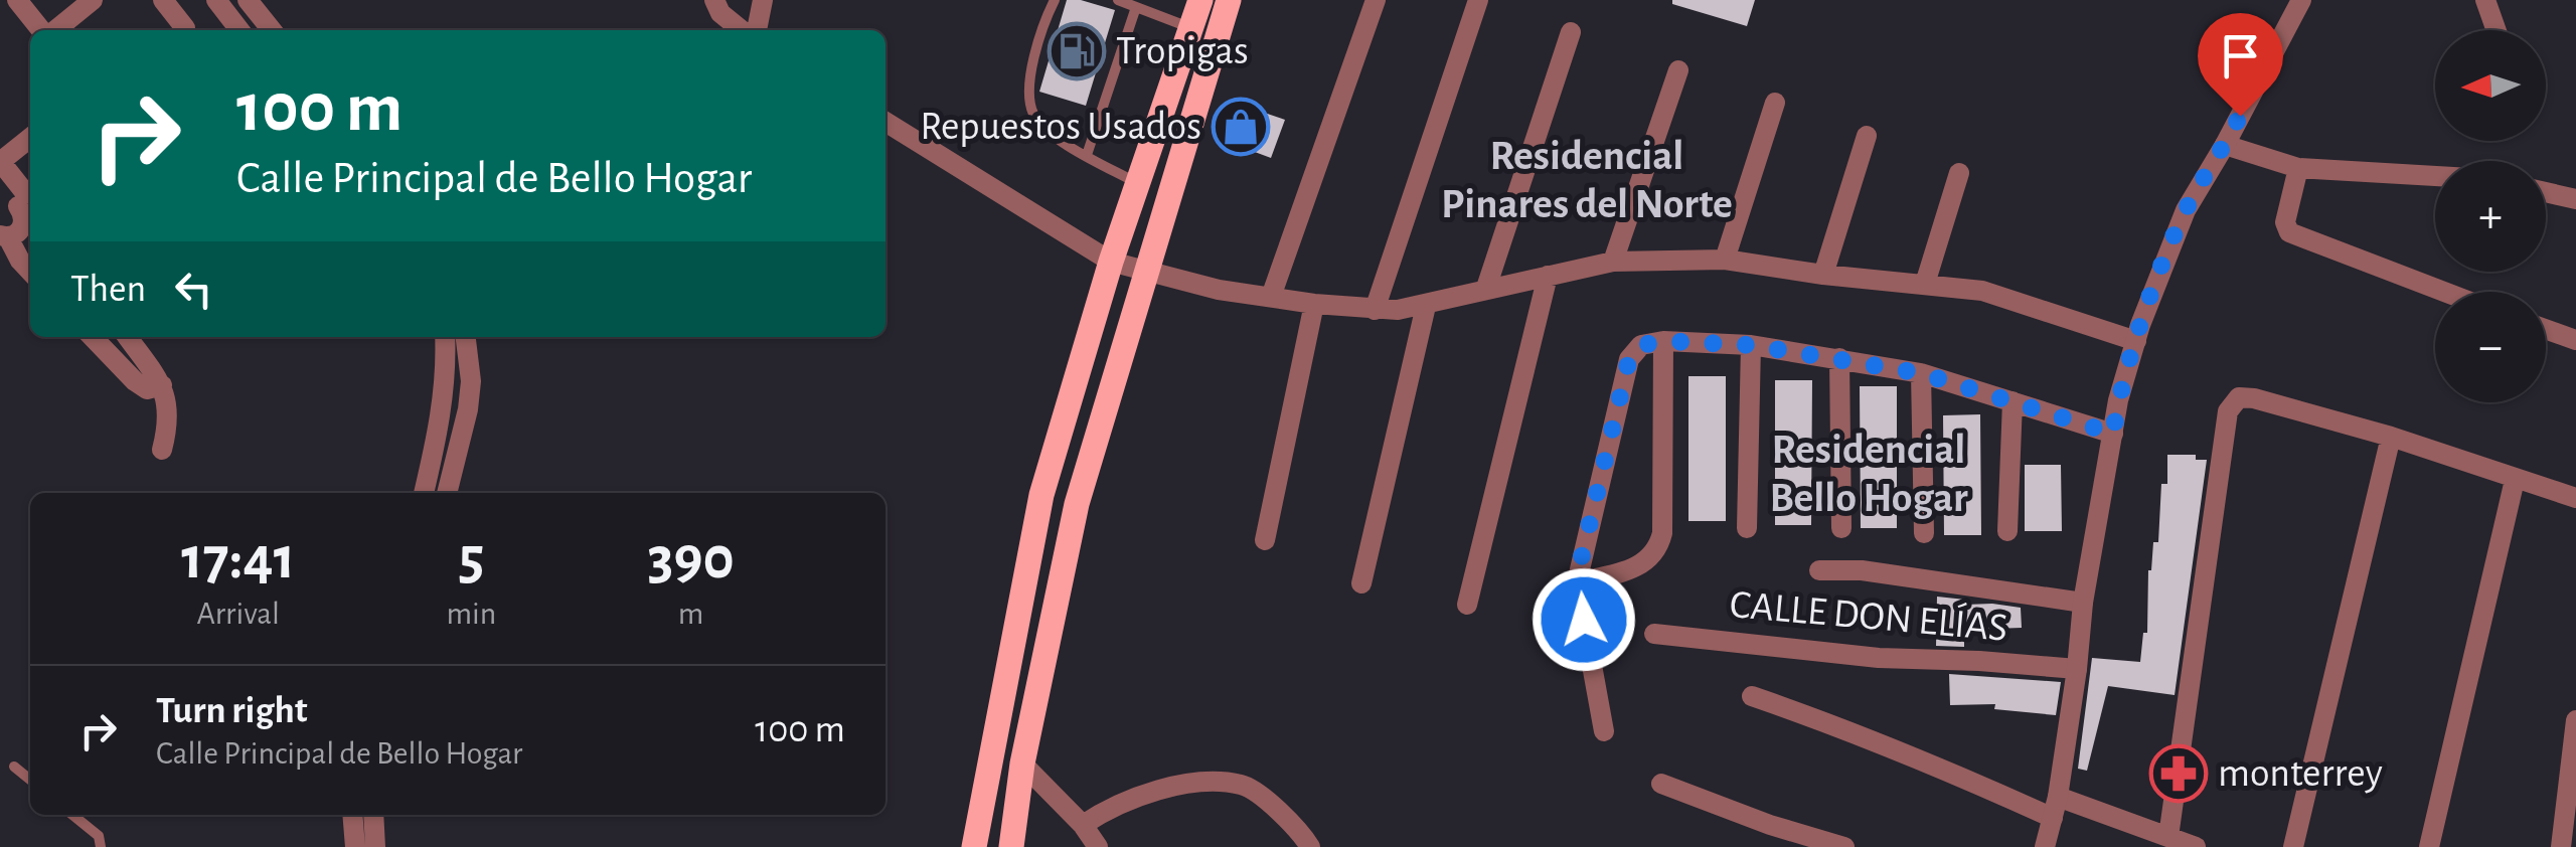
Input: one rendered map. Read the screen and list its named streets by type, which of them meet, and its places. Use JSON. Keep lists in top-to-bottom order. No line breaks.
{"streets":{"street":["CALLE DON ELÍAS"]},"districts":["Residencial Pinares del Norte","Residencial Bello Hogar"],"places":{"fuel station":["Tropigas"],"shop":["Repuestos Usados"],"pharmacy":["monterrey"]},"north":"left","page":{"map_buttons":["+","−"],"turn":["100 m","Calle Principal de Bello Hogar"],"then":"Then","eta":["17:41","Arrival","5","min","390","m"],"list":[{"name":"Turn right","note":"Calle Principal de Bello Hogar","value":"100 m"}]}}
